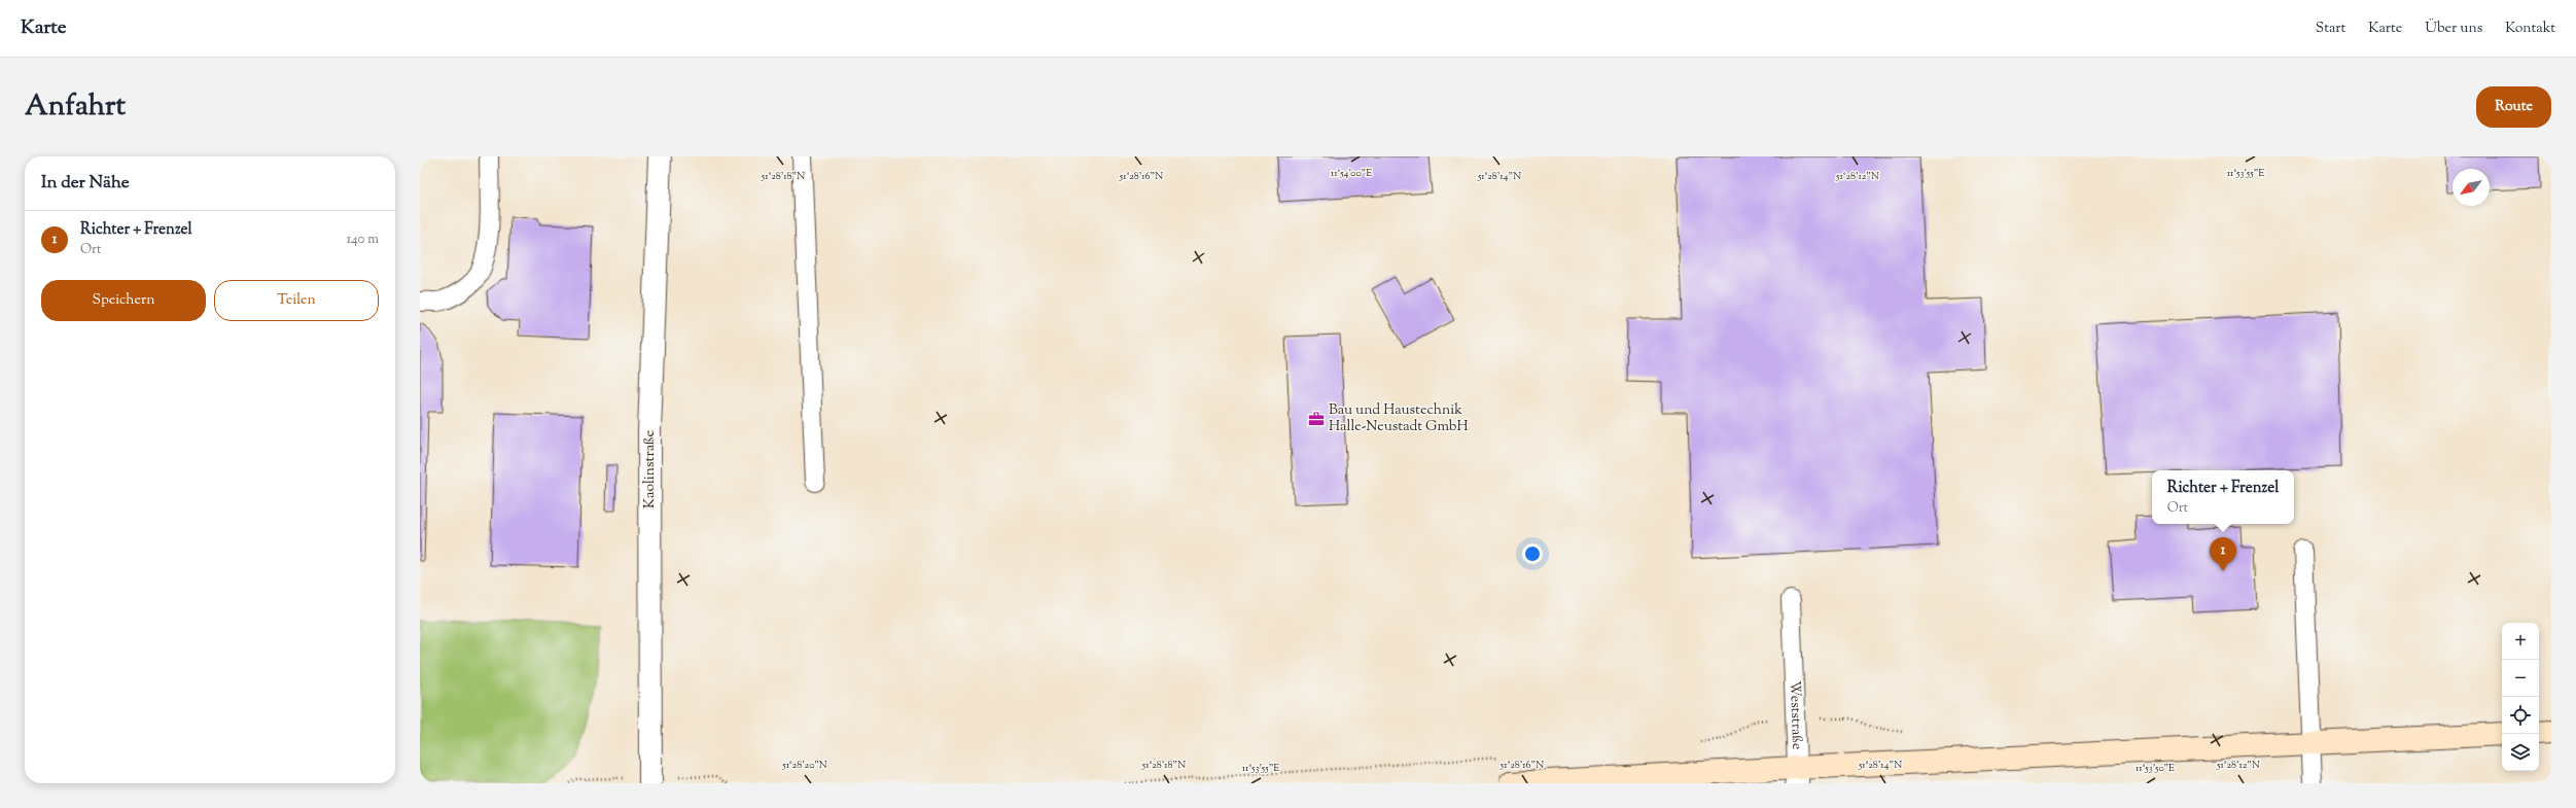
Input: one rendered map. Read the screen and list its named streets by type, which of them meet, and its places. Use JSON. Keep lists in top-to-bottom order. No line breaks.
{"streets":{"main road":["Weststraße"],"street":["Kaolinstraße"]},"places":{"office":["Bau und Haustechnik Halle-Neustadt GmbH"]},"north":"bottom left","page":{"header":"Karte","nav":["Start","Karte","Über uns","Kontakt"],"title":"Anfahrt","buttons":["Route",["Speichern","Teilen"]],"heading":"In der Nähe","list":[{"mark":"1","name":"Richter + Frenzel","note":"Ort","value":"140 m"}],"popup":["Richter + Frenzel","Ort"],"pins":"1","map_buttons":["+","−"]},"coordinates":["11°53'55\"E","11°54'00\"E","51°28'18\"N","51°28'16\"N","51°28'14\"N","51°28'12\"N","51°28'20\"N","11°53'50\"E"]}
